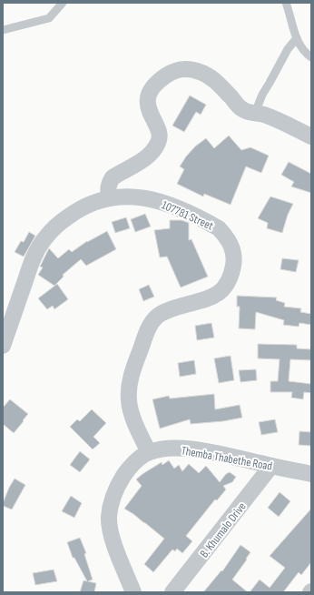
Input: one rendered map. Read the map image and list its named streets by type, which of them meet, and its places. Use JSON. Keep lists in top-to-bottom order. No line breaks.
{"streets":{"street":["107781 Street","Themba Thabethe Road","B. Khumalo Drive"]},"crossings":[["107781 Street","Themba Thabethe Road"],["Themba Thabethe Road","B. Khumalo Drive"]]}
